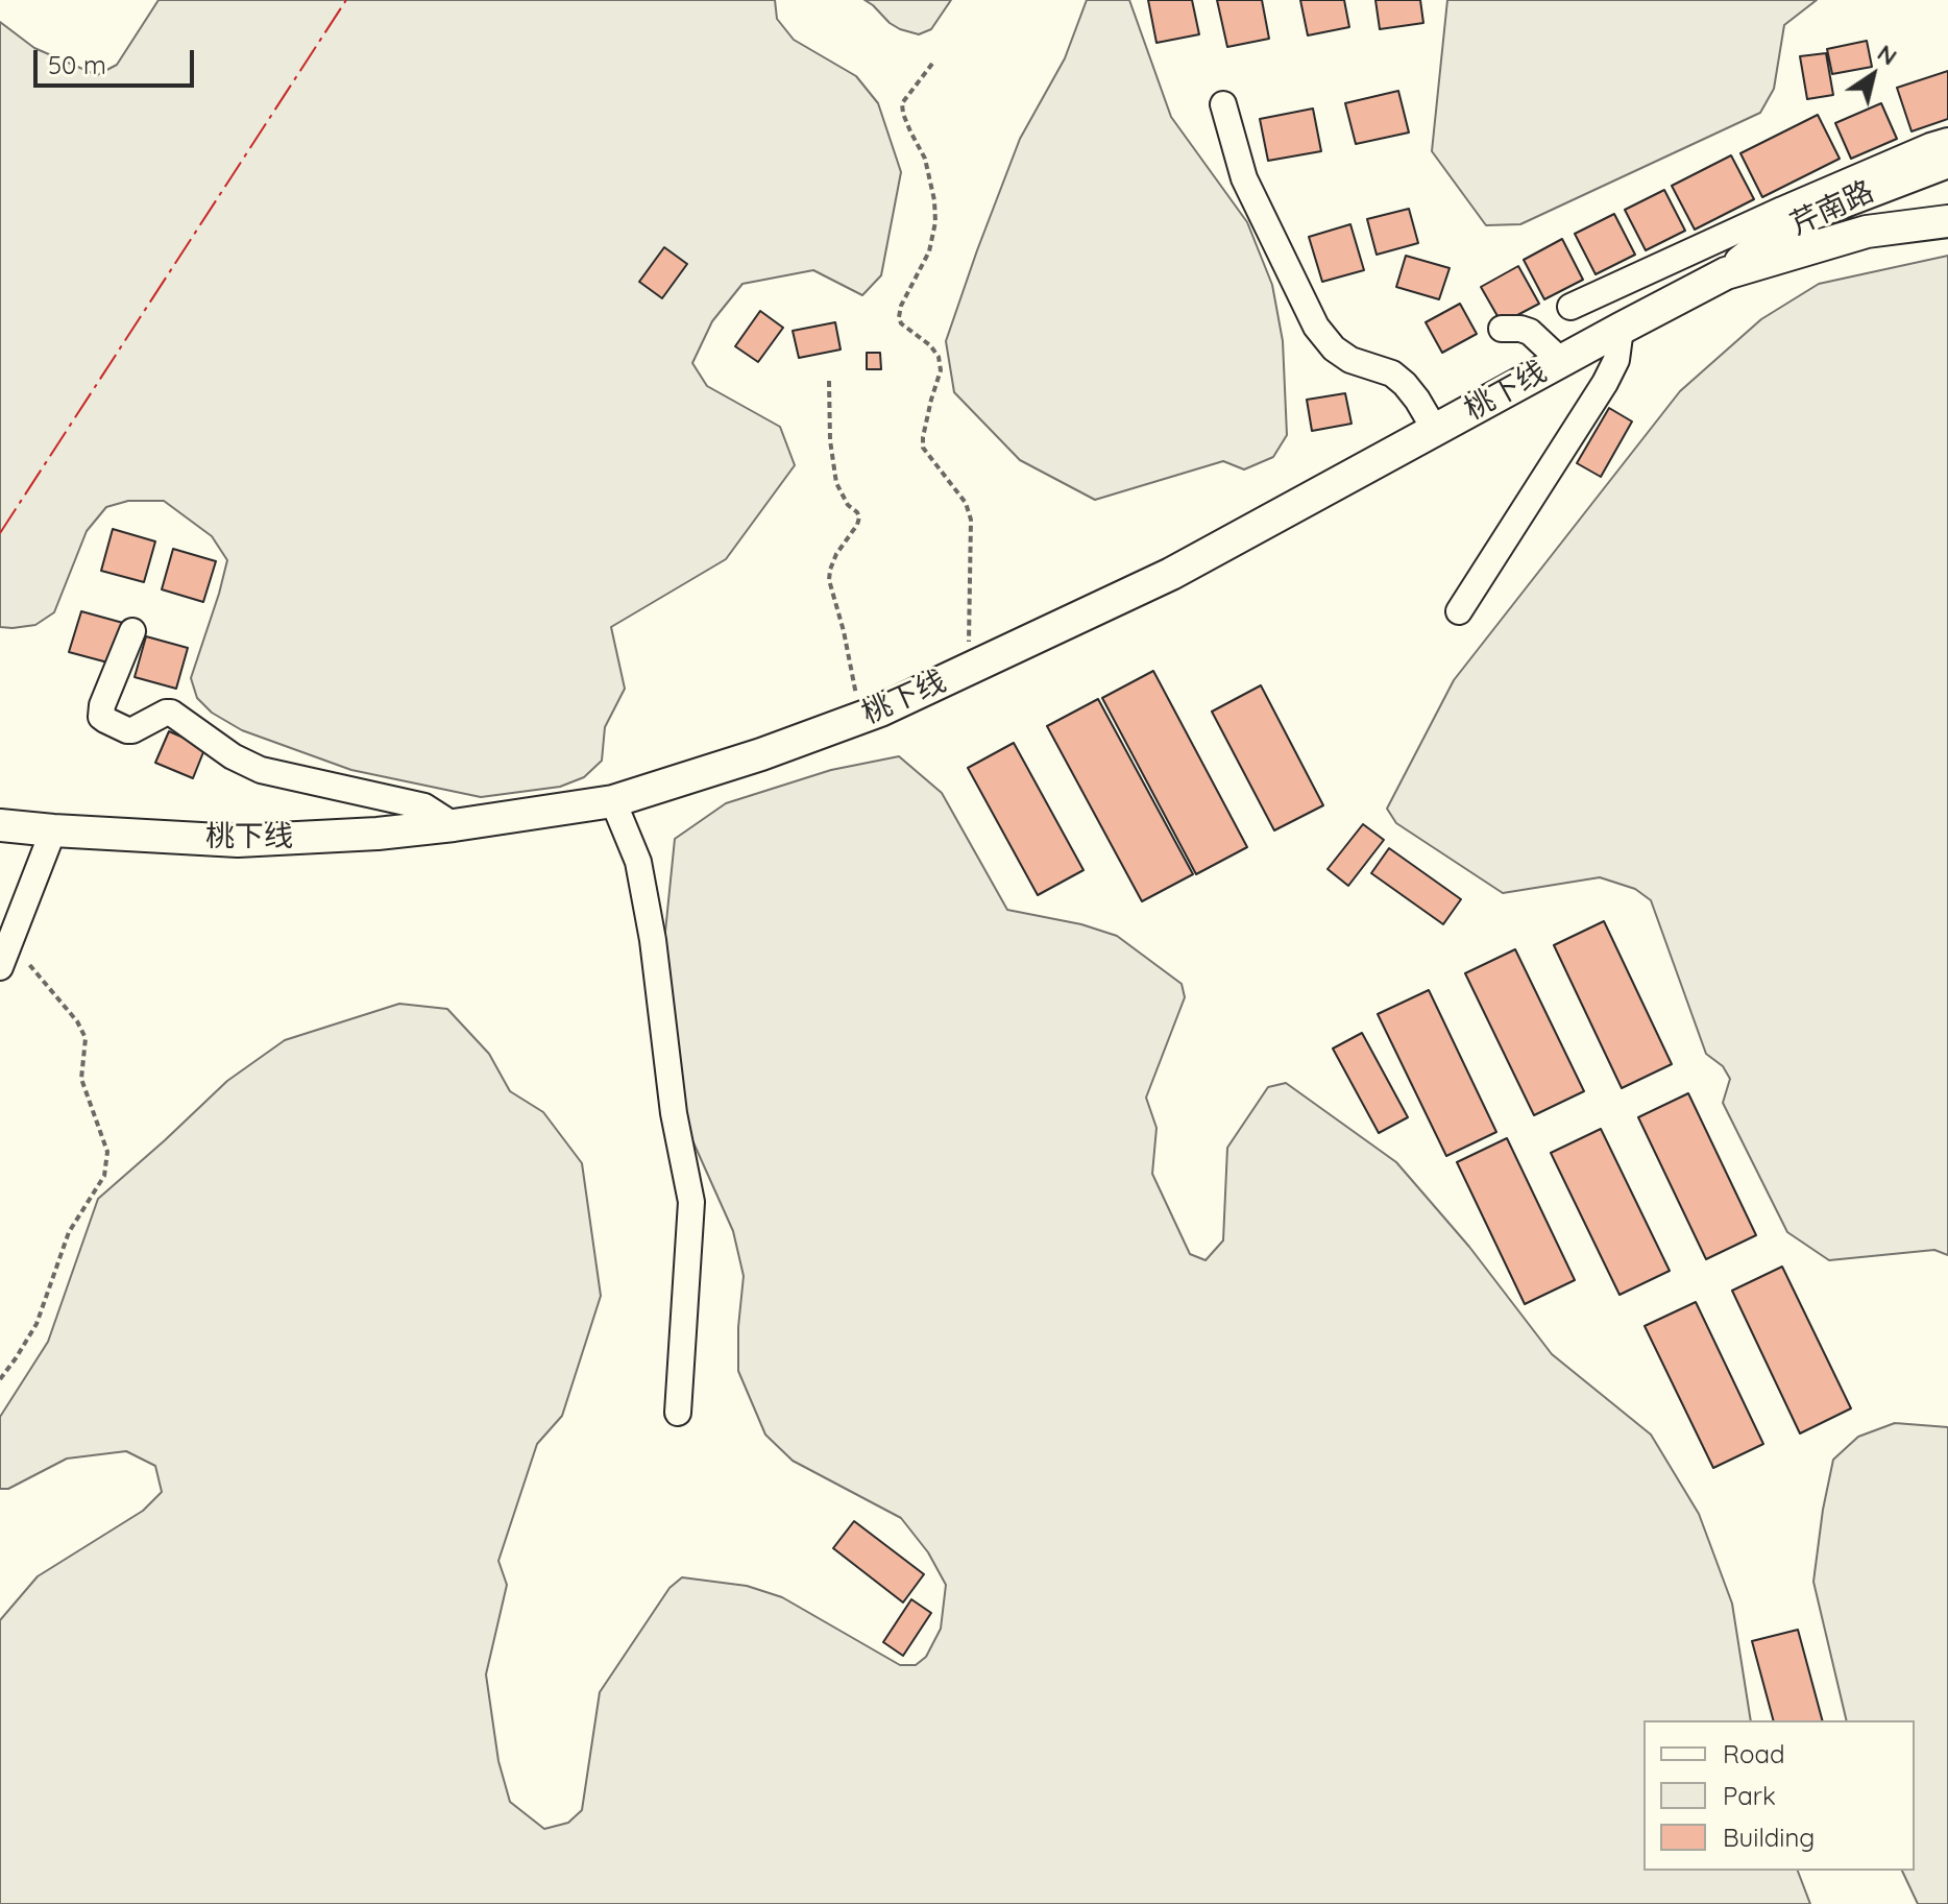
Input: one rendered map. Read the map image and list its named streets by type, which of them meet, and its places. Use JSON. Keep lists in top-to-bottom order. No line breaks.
{"streets":{"main road":["芹南路","桃下线"]},"crossings":[["芹南路","桃下线"]],"legend":["Road","Park","Building"],"scale_bar":"50 m","north":"top right"}
